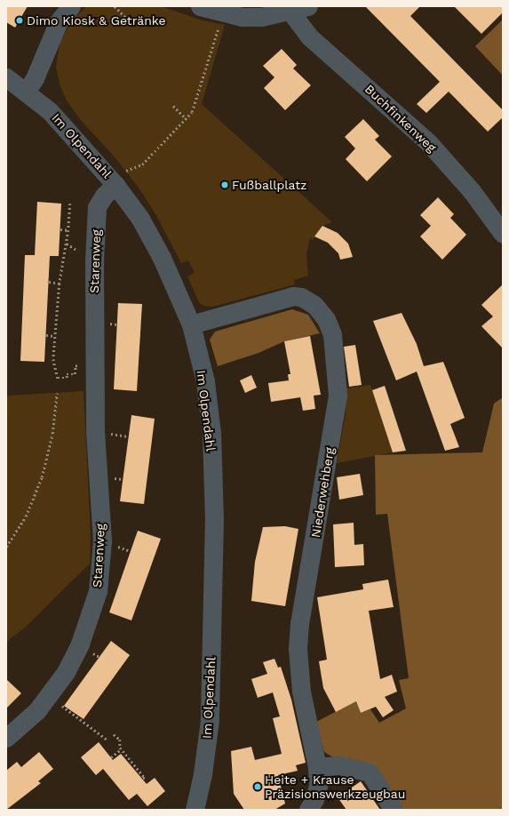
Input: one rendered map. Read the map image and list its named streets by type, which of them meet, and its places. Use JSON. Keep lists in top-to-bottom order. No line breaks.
{"streets":{"street":["Buchfinkenweg","Im Olpendahl","Starenweg","Niederwehberg"]},"crossings":[["Im Olpendahl","Starenweg"],["Im Olpendahl","Niederwehberg"]],"places":["Dimo Kiosk & Getränke","Fußballplatz","Heite + Krause Präzisionswerkzeugbau"]}
